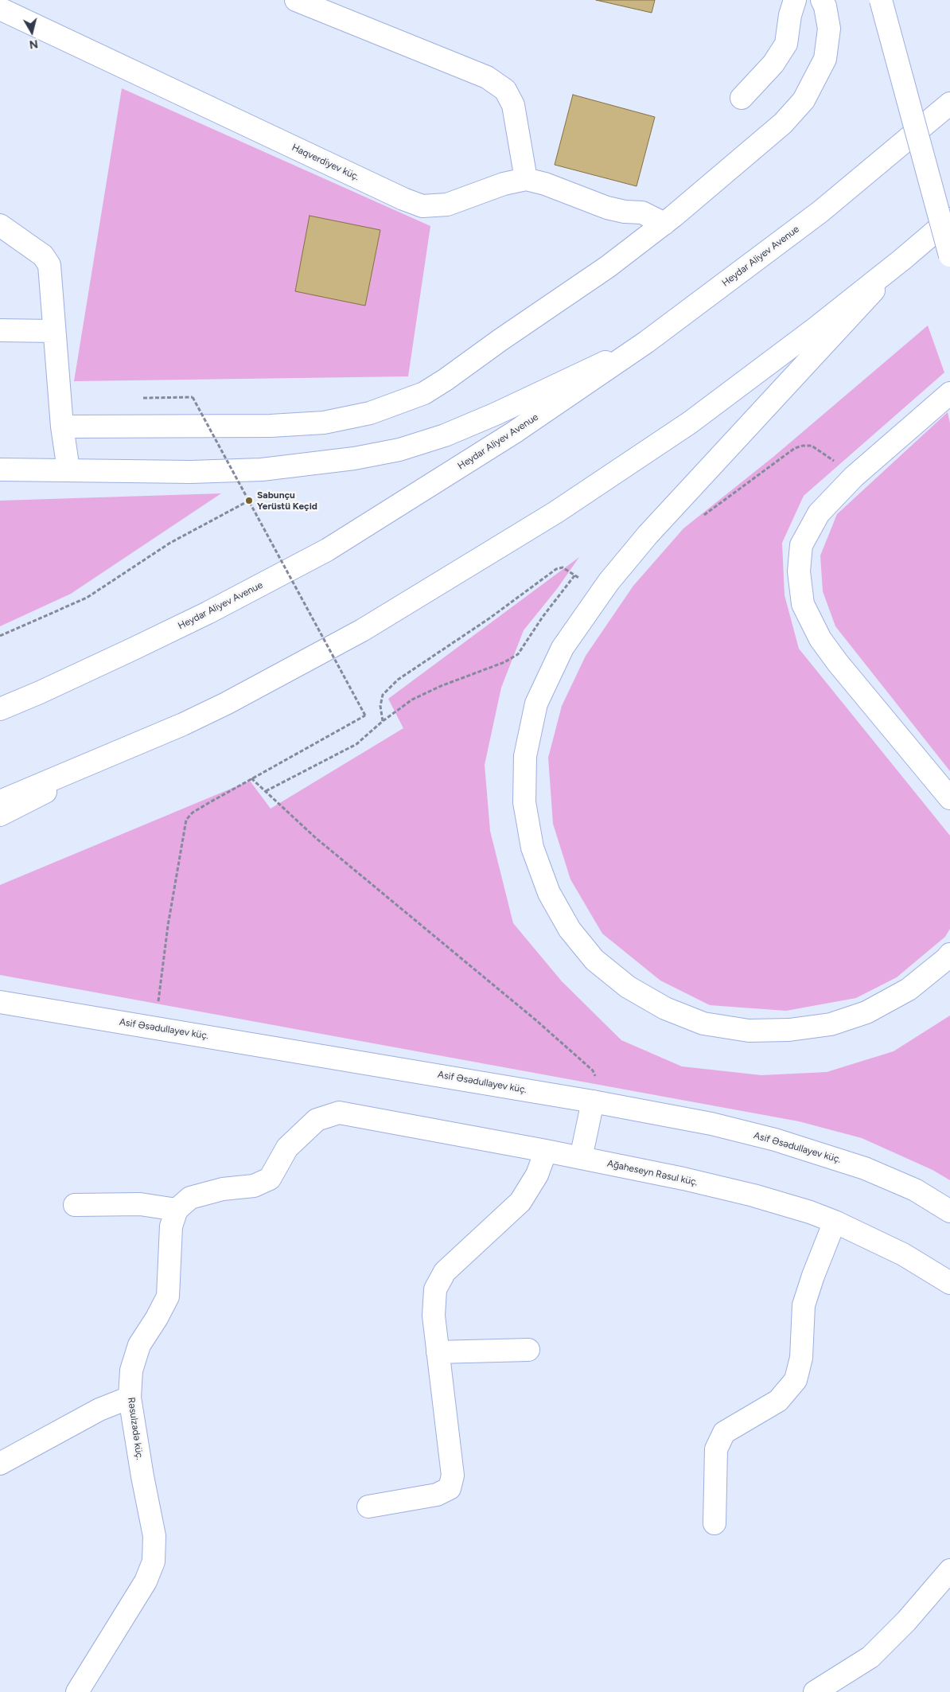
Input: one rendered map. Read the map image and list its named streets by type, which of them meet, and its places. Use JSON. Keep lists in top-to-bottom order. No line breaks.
{"streets":{"main road":["Haqverdiyev küç.","Heydar Aliyev Avenue","Asif Əsədullayev küç.","Ağaheseyn Rəsul küç.","Rəsulzadə küç."]},"crossings":[["Ağaheseyn Rəsul küç.","Rəsulzadə küç."]],"places":["Sabunçu Yerüstü Keçid"],"north":"bottom"}
